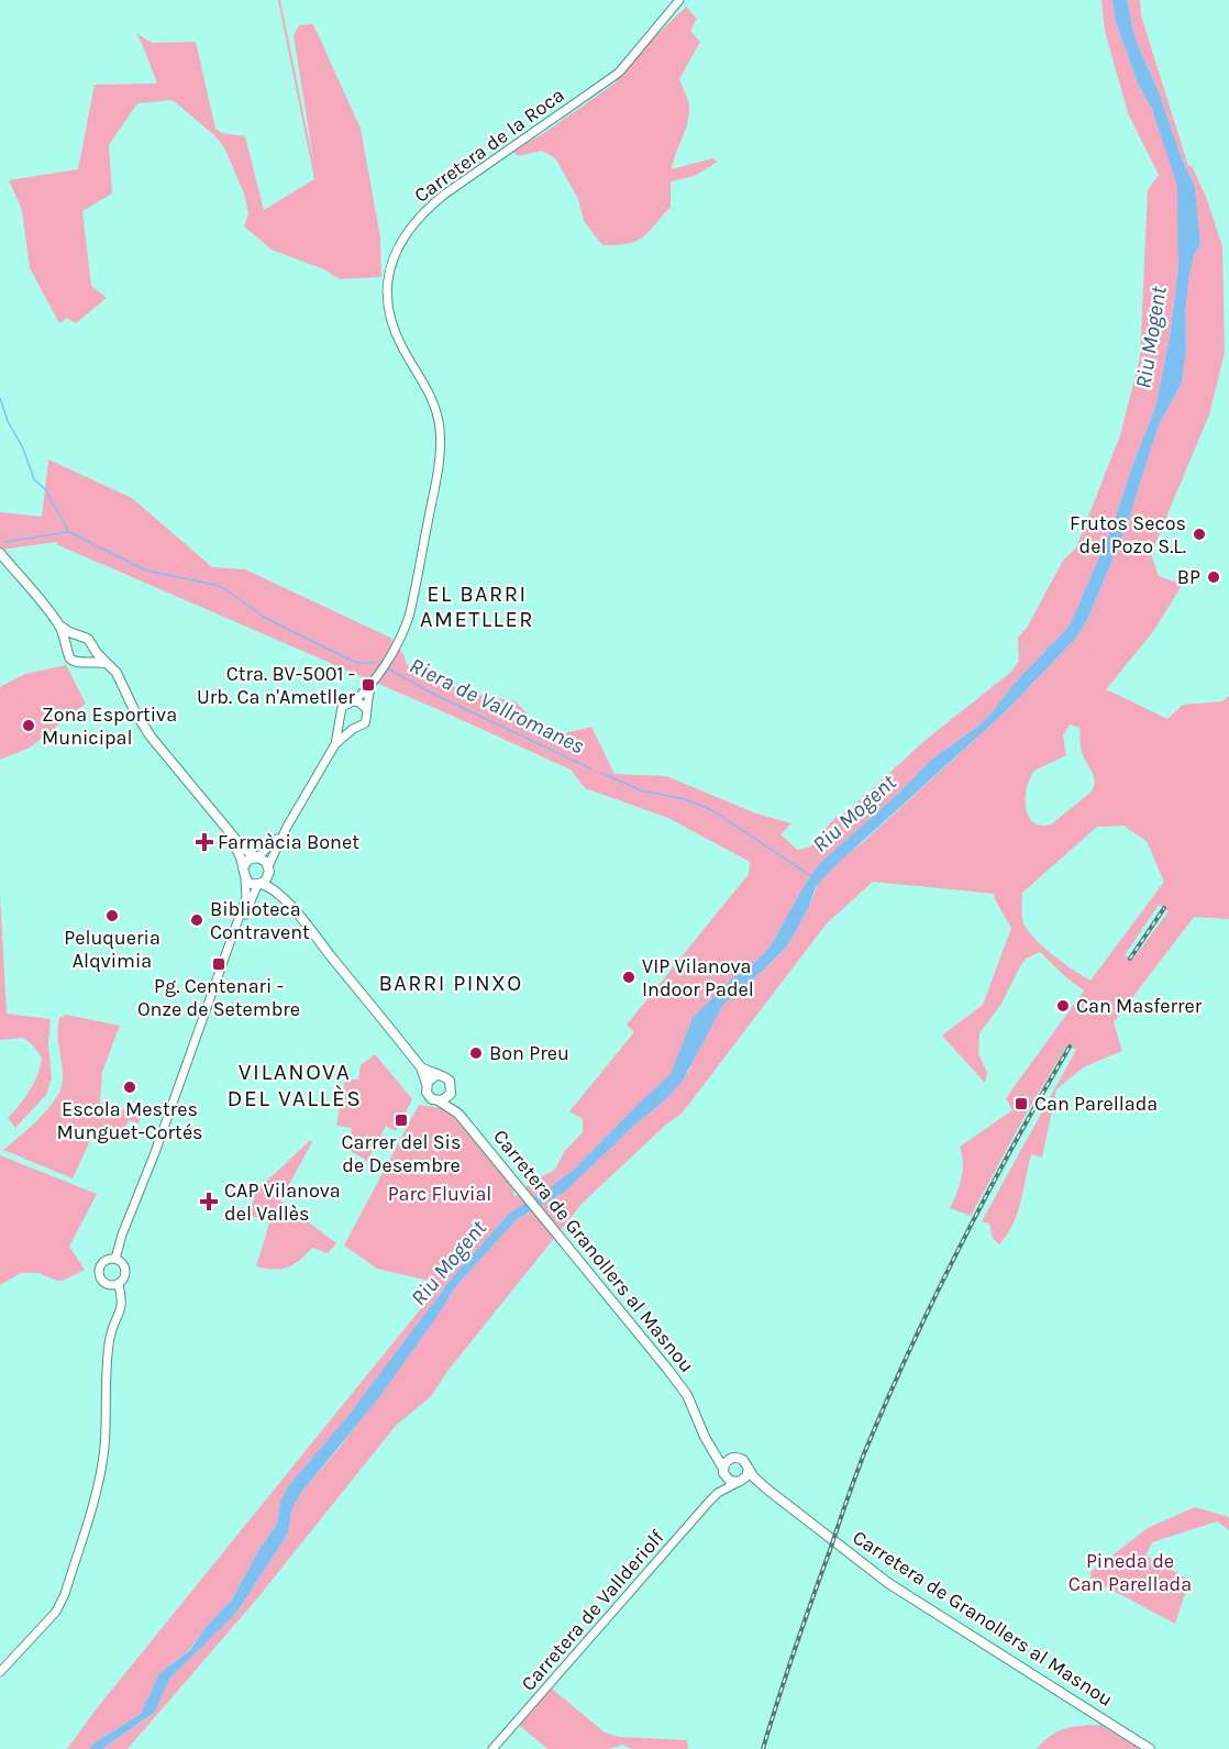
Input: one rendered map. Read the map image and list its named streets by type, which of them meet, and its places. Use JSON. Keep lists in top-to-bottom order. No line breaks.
{"streets":{"main road":["Carretera de Granollers al Masnou"],"street":["Carretera de la Roca","Carretera de Vallderiolf"]},"crossings":[["Carretera de Granollers al Masnou","Carretera de Vallderiolf"]],"districts":["EL BARRI AMETLLER","BARRI PINXO","VILANOVA DEL VALLÈS"],"water":["Riu Mogent","Riera de Vallromanes"],"parks":["Parc Fluvial","Pineda de Can Parellada"],"places":{"other":["Frutos Secos del Pozo S.L.","BP","Zona Esportiva Municipal","Peluqueria Alqvimia","Biblioteca Contravent","VIP Vilanova Indoor Padel","Can Masferrer","Bon Preu","Escola Mestres Munguet-Cortés"],"transit":["Ctra. BV-5001 - Urb. Ca n'Ametller","Pg. Centenari - Onze de Setembre","Can Parellada","Carrer del Sis de Desembre"],"health":["Farmàcia Bonet","CAP Vilanova del Vallès"]}}
